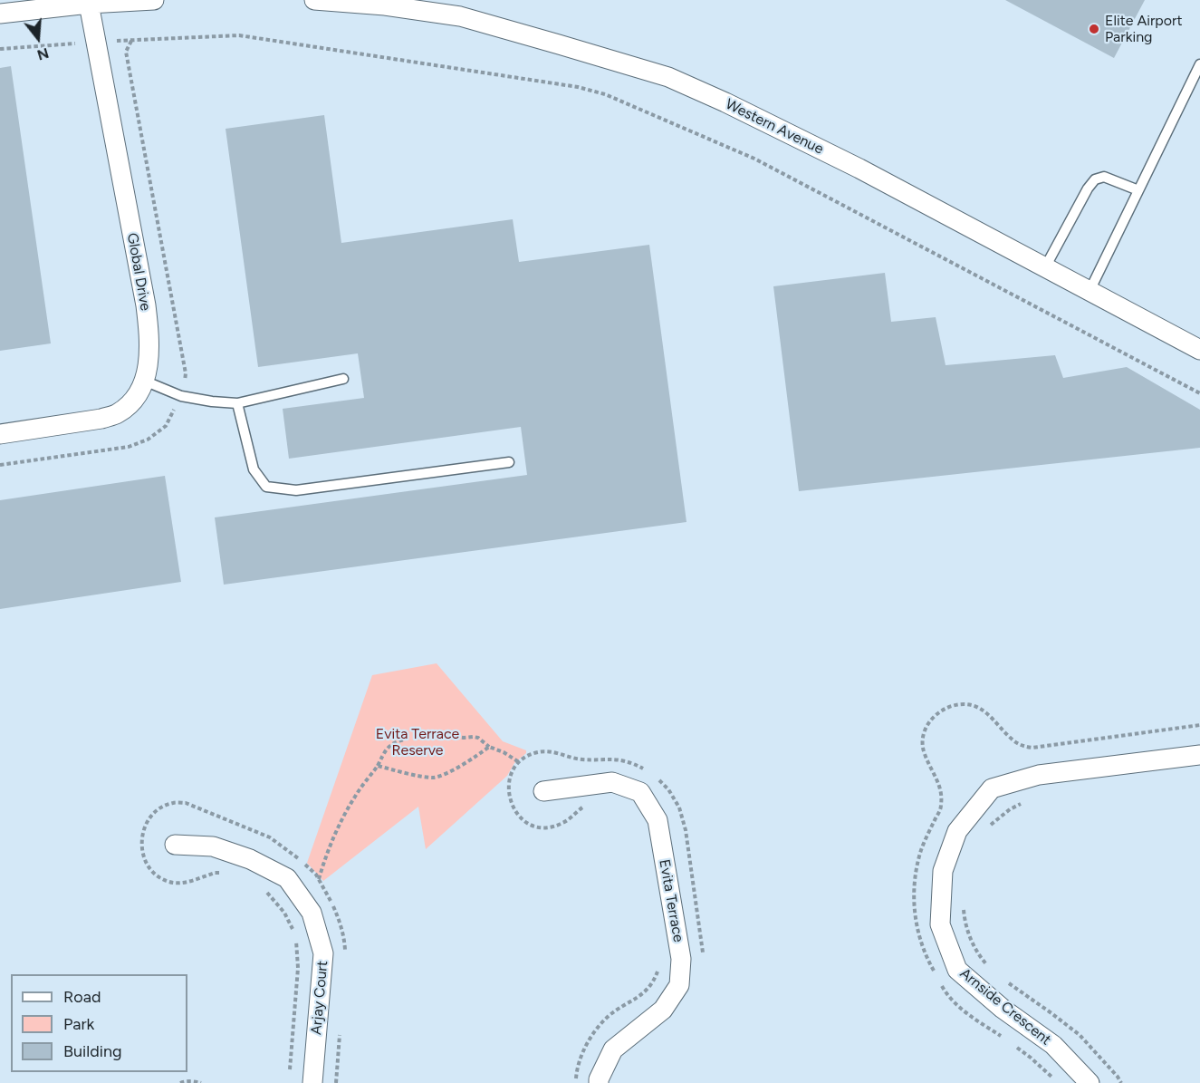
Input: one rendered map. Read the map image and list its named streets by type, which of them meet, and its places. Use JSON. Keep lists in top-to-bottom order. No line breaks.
{"streets":{"street":["Western Avenue","Global Drive","Evita Terrace","Arjay Court","Arnside Crescent"]},"parks":["Evita Terrace Reserve"],"places":["Elite Airport Parking"],"legend":["Road","Park","Building"],"north":"bottom"}
